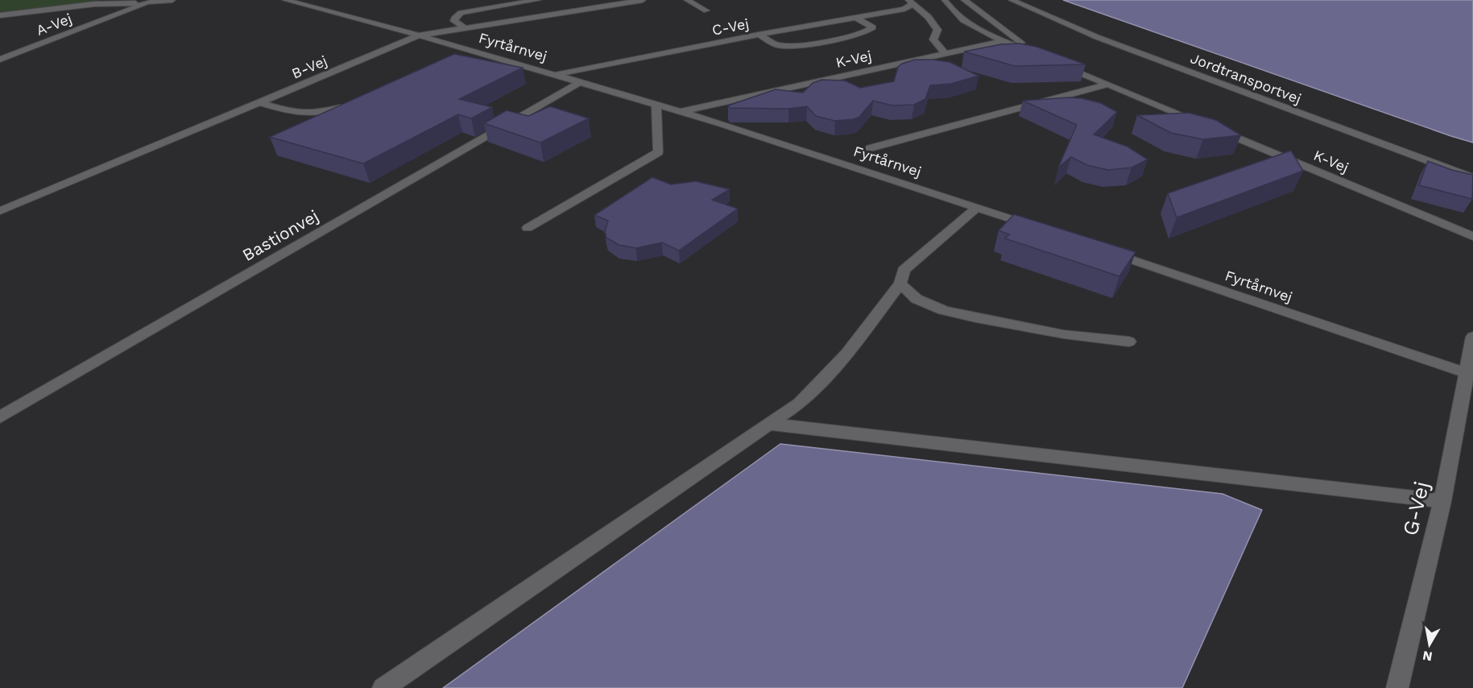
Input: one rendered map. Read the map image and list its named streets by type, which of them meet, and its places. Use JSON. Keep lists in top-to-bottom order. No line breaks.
{"streets":{"lane":["A-Vej","C-Vej","Fyrtårnvej","K-Vej","B-Vej","Jordtransportvej","Bastionvej","G-Vej"]},"crossings":[["C-Vej","Fyrtårnvej"],["Fyrtårnvej","K-Vej"],["Fyrtårnvej","B-Vej"],["Fyrtårnvej","Bastionvej"],["Fyrtårnvej","G-Vej"]],"north":"bottom"}
